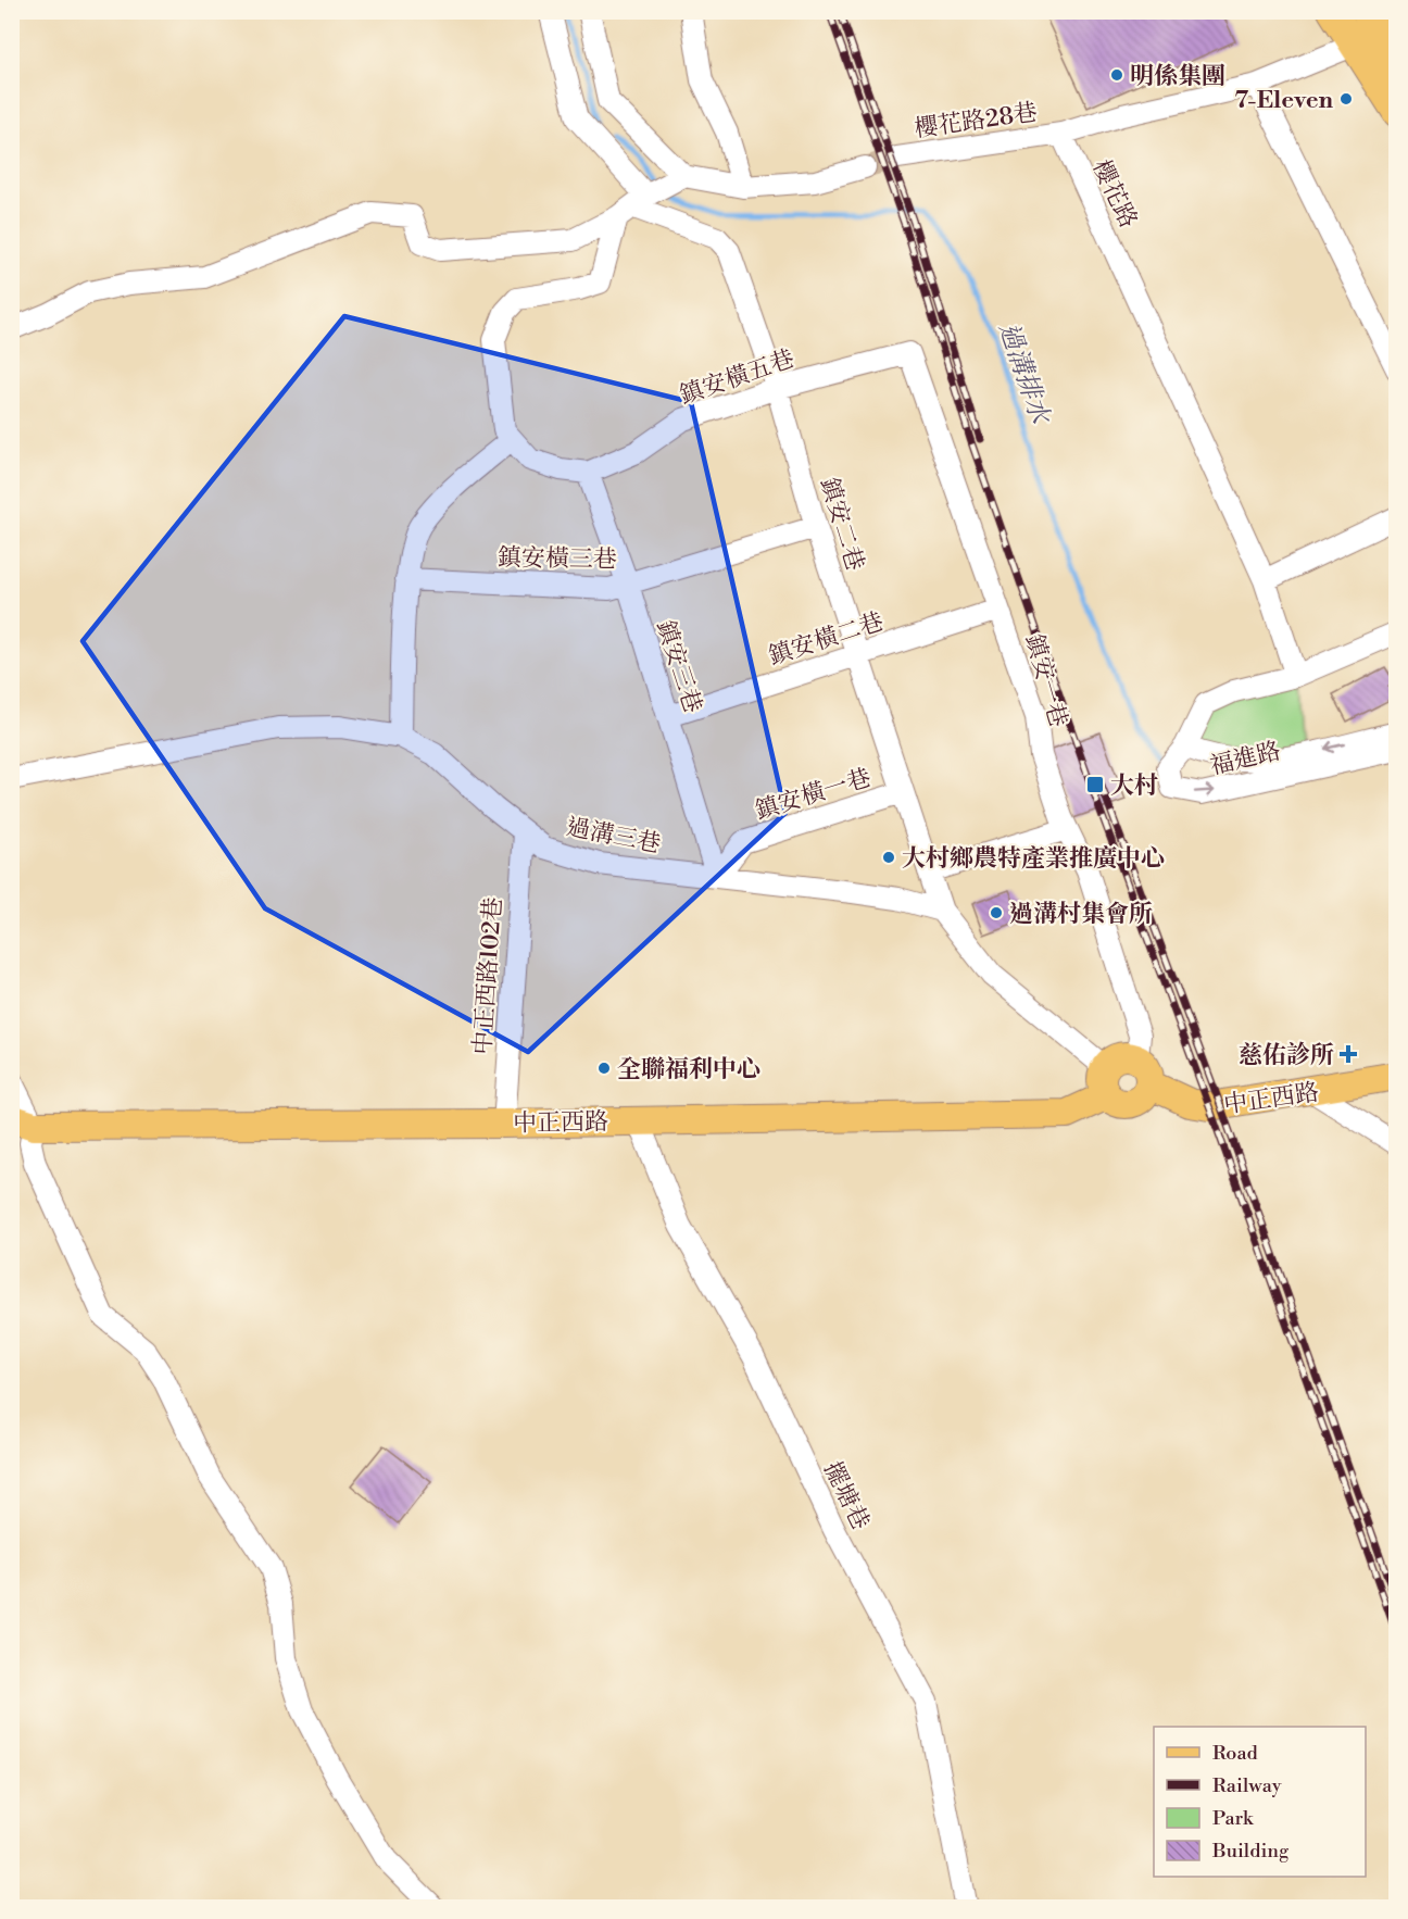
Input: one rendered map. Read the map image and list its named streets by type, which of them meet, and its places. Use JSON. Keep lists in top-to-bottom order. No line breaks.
{"streets":{"main road":["中正西路"],"street":["櫻花路28巷","櫻花路","鎮安橫五巷","鎮安二巷","鎮安橫三巷","鎮安橫二巷","鎮安三巷","鎮安一巷","福進路","鎮安橫一巷","過溝三巷","中正西路102巷","擺塘巷"]},"crossings":[["櫻花路28巷","櫻花路"],["鎮安橫五巷","鎮安二巷"],["鎮安橫五巷","鎮安三巷"],["鎮安橫五巷","鎮安一巷"],["鎮安二巷","鎮安橫三巷"],["鎮安二巷","鎮安橫二巷"],["鎮安二巷","鎮安橫一巷"],["鎮安二巷","過溝三巷"],["鎮安橫三巷","鎮安三巷"],["鎮安橫二巷","鎮安三巷"],["鎮安橫二巷","鎮安一巷"],["鎮安三巷","鎮安橫一巷"],["鎮安三巷","過溝三巷"],["鎮安一巷","中正西路"],["鎮安橫一巷","過溝三巷"],["過溝三巷","中正西路102巷"],["中正西路102巷","中正西路"],["中正西路","擺塘巷"]],"water":["過溝排水"],"places":{"other":["明係集團","7-Eleven","大村鄉農特產業推廣中心","過溝村集會所","全聯福利中心"],"transit":["大村"],"health":["慈佑診所"]},"legend":["Road","Railway","Park","Building"]}
